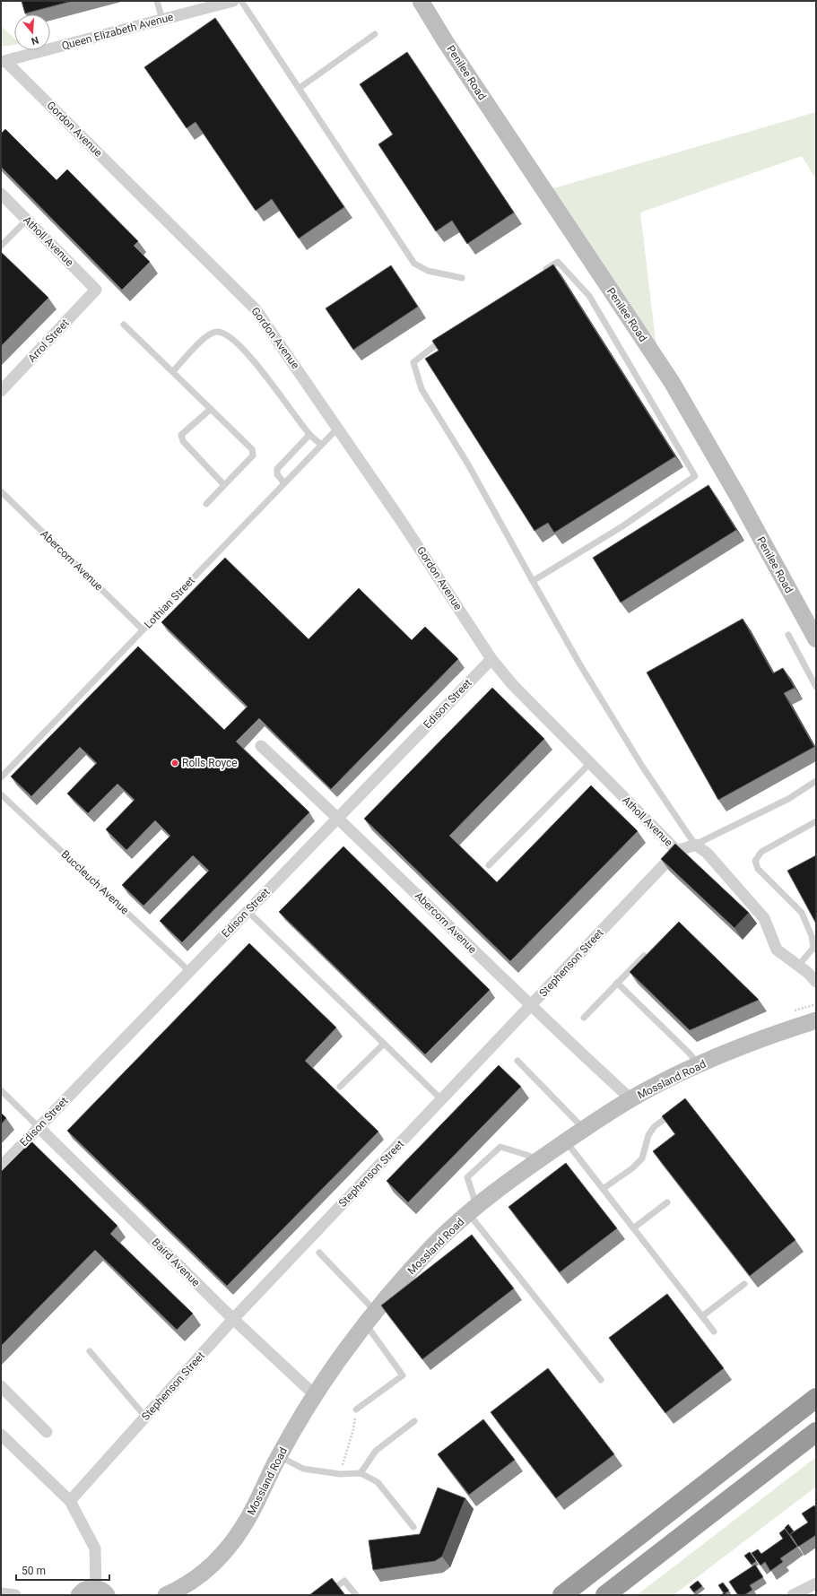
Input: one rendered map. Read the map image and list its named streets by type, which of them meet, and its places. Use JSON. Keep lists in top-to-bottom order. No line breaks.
{"streets":{"street":["Queen Elizabeth Avenue","Penilee Road","Gordon Avenue","Atholl Avenue","Arrol Street","Abercorn Avenue","Edison Street","Stephenson Street","Mossland Road","Baird Avenue"],"lane":["Lothian Street","Buccleuch Avenue"]},"crossings":[["Queen Elizabeth Avenue","Gordon Avenue"],["Gordon Avenue","Atholl Avenue"],["Gordon Avenue","Lothian Street"],["Gordon Avenue","Edison Street"],["Atholl Avenue","Arrol Street"],["Atholl Avenue","Edison Street"],["Atholl Avenue","Stephenson Street"],["Abercorn Avenue","Lothian Street"],["Abercorn Avenue","Edison Street"],["Abercorn Avenue","Stephenson Street"],["Abercorn Avenue","Mossland Road"],["Edison Street","Buccleuch Avenue"],["Edison Street","Baird Avenue"],["Stephenson Street","Baird Avenue"],["Mossland Road","Baird Avenue"]],"places":["Rolls Royce"],"scale_bar":"50 m","north":"bottom"}
